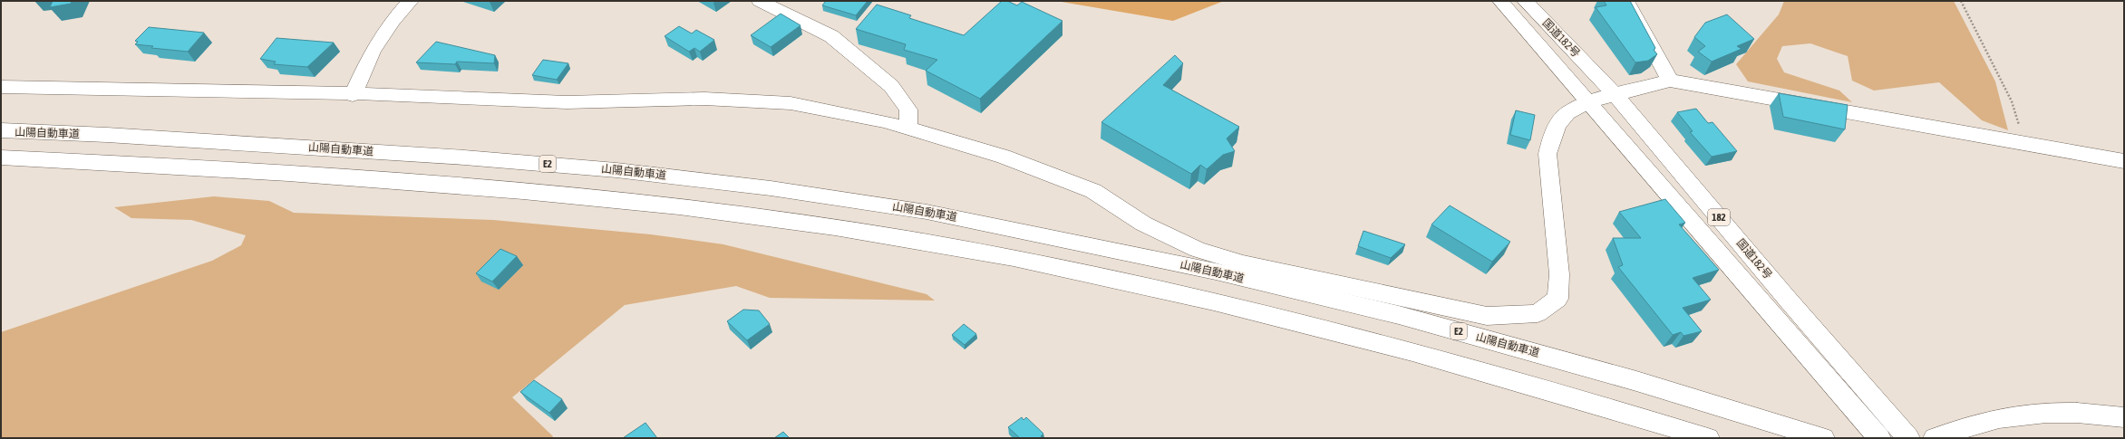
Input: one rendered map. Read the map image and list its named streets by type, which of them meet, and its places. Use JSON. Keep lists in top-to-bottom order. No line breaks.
{"streets":{"main road":["国道182号","山陽自動車道","E2","182"]}}
